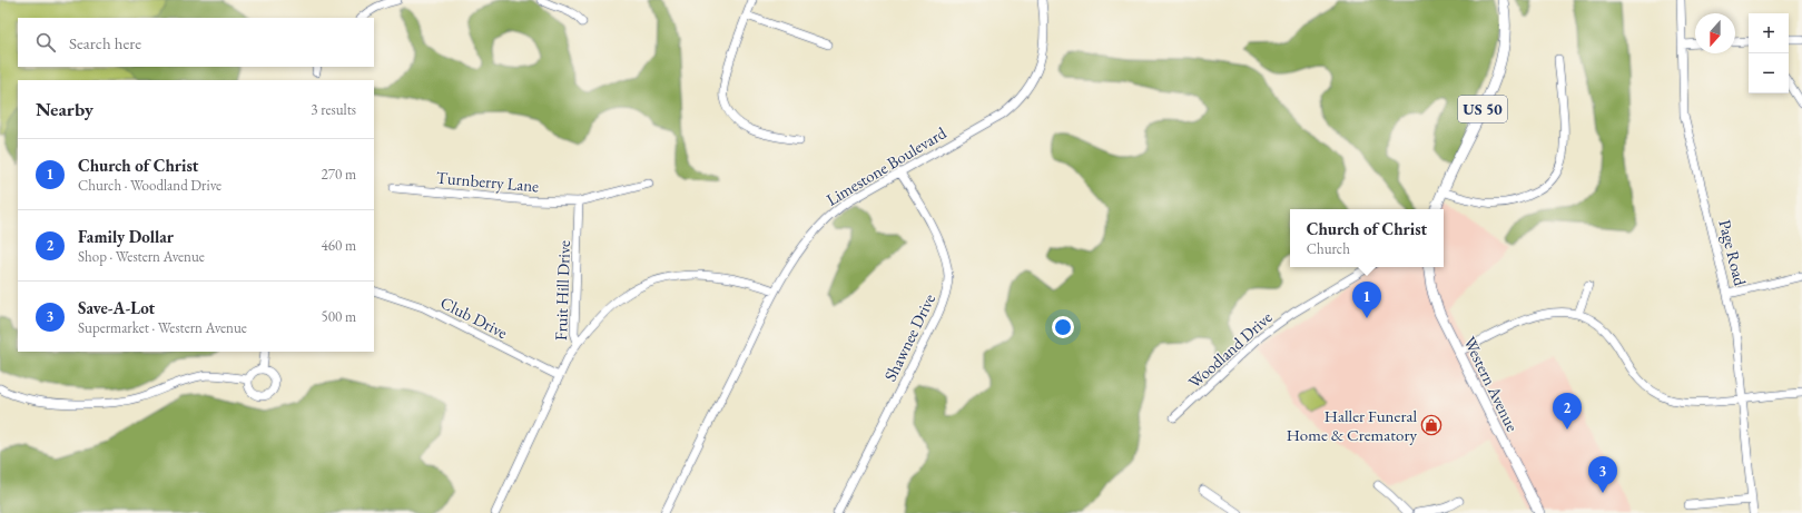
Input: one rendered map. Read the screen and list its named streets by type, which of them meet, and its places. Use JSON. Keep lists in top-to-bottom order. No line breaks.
{"streets":{"main road":["US 50","Western Avenue"],"street":["Limestone Boulevard","Turnberry Lane","Page Road","Fruit Hill Drive","Club Drive","Shawnee Drive","Woodland Drive"]},"crossings":[["Limestone Boulevard","Shawnee Drive"],["Turnberry Lane","Fruit Hill Drive"],["Fruit Hill Drive","Club Drive"]],"places":{"shop":["Haller Funeral Home & Crematory"]},"north":"bottom","page":{"map_buttons":["+","−"],"search":"Search here","heading":["Nearby","3 results"],"list":[{"mark":"1","name":"Church of Christ","note":"Church · Woodland Drive","value":"270 m"},{"mark":"2","name":"Family Dollar","note":"Shop · Western Avenue","value":"460 m"},{"mark":"3","name":"Save-A-Lot","note":"Supermarket · Western Avenue","value":"500 m"}],"popup":["Church of Christ","Church"],"pins":["1","2","3"]}}
